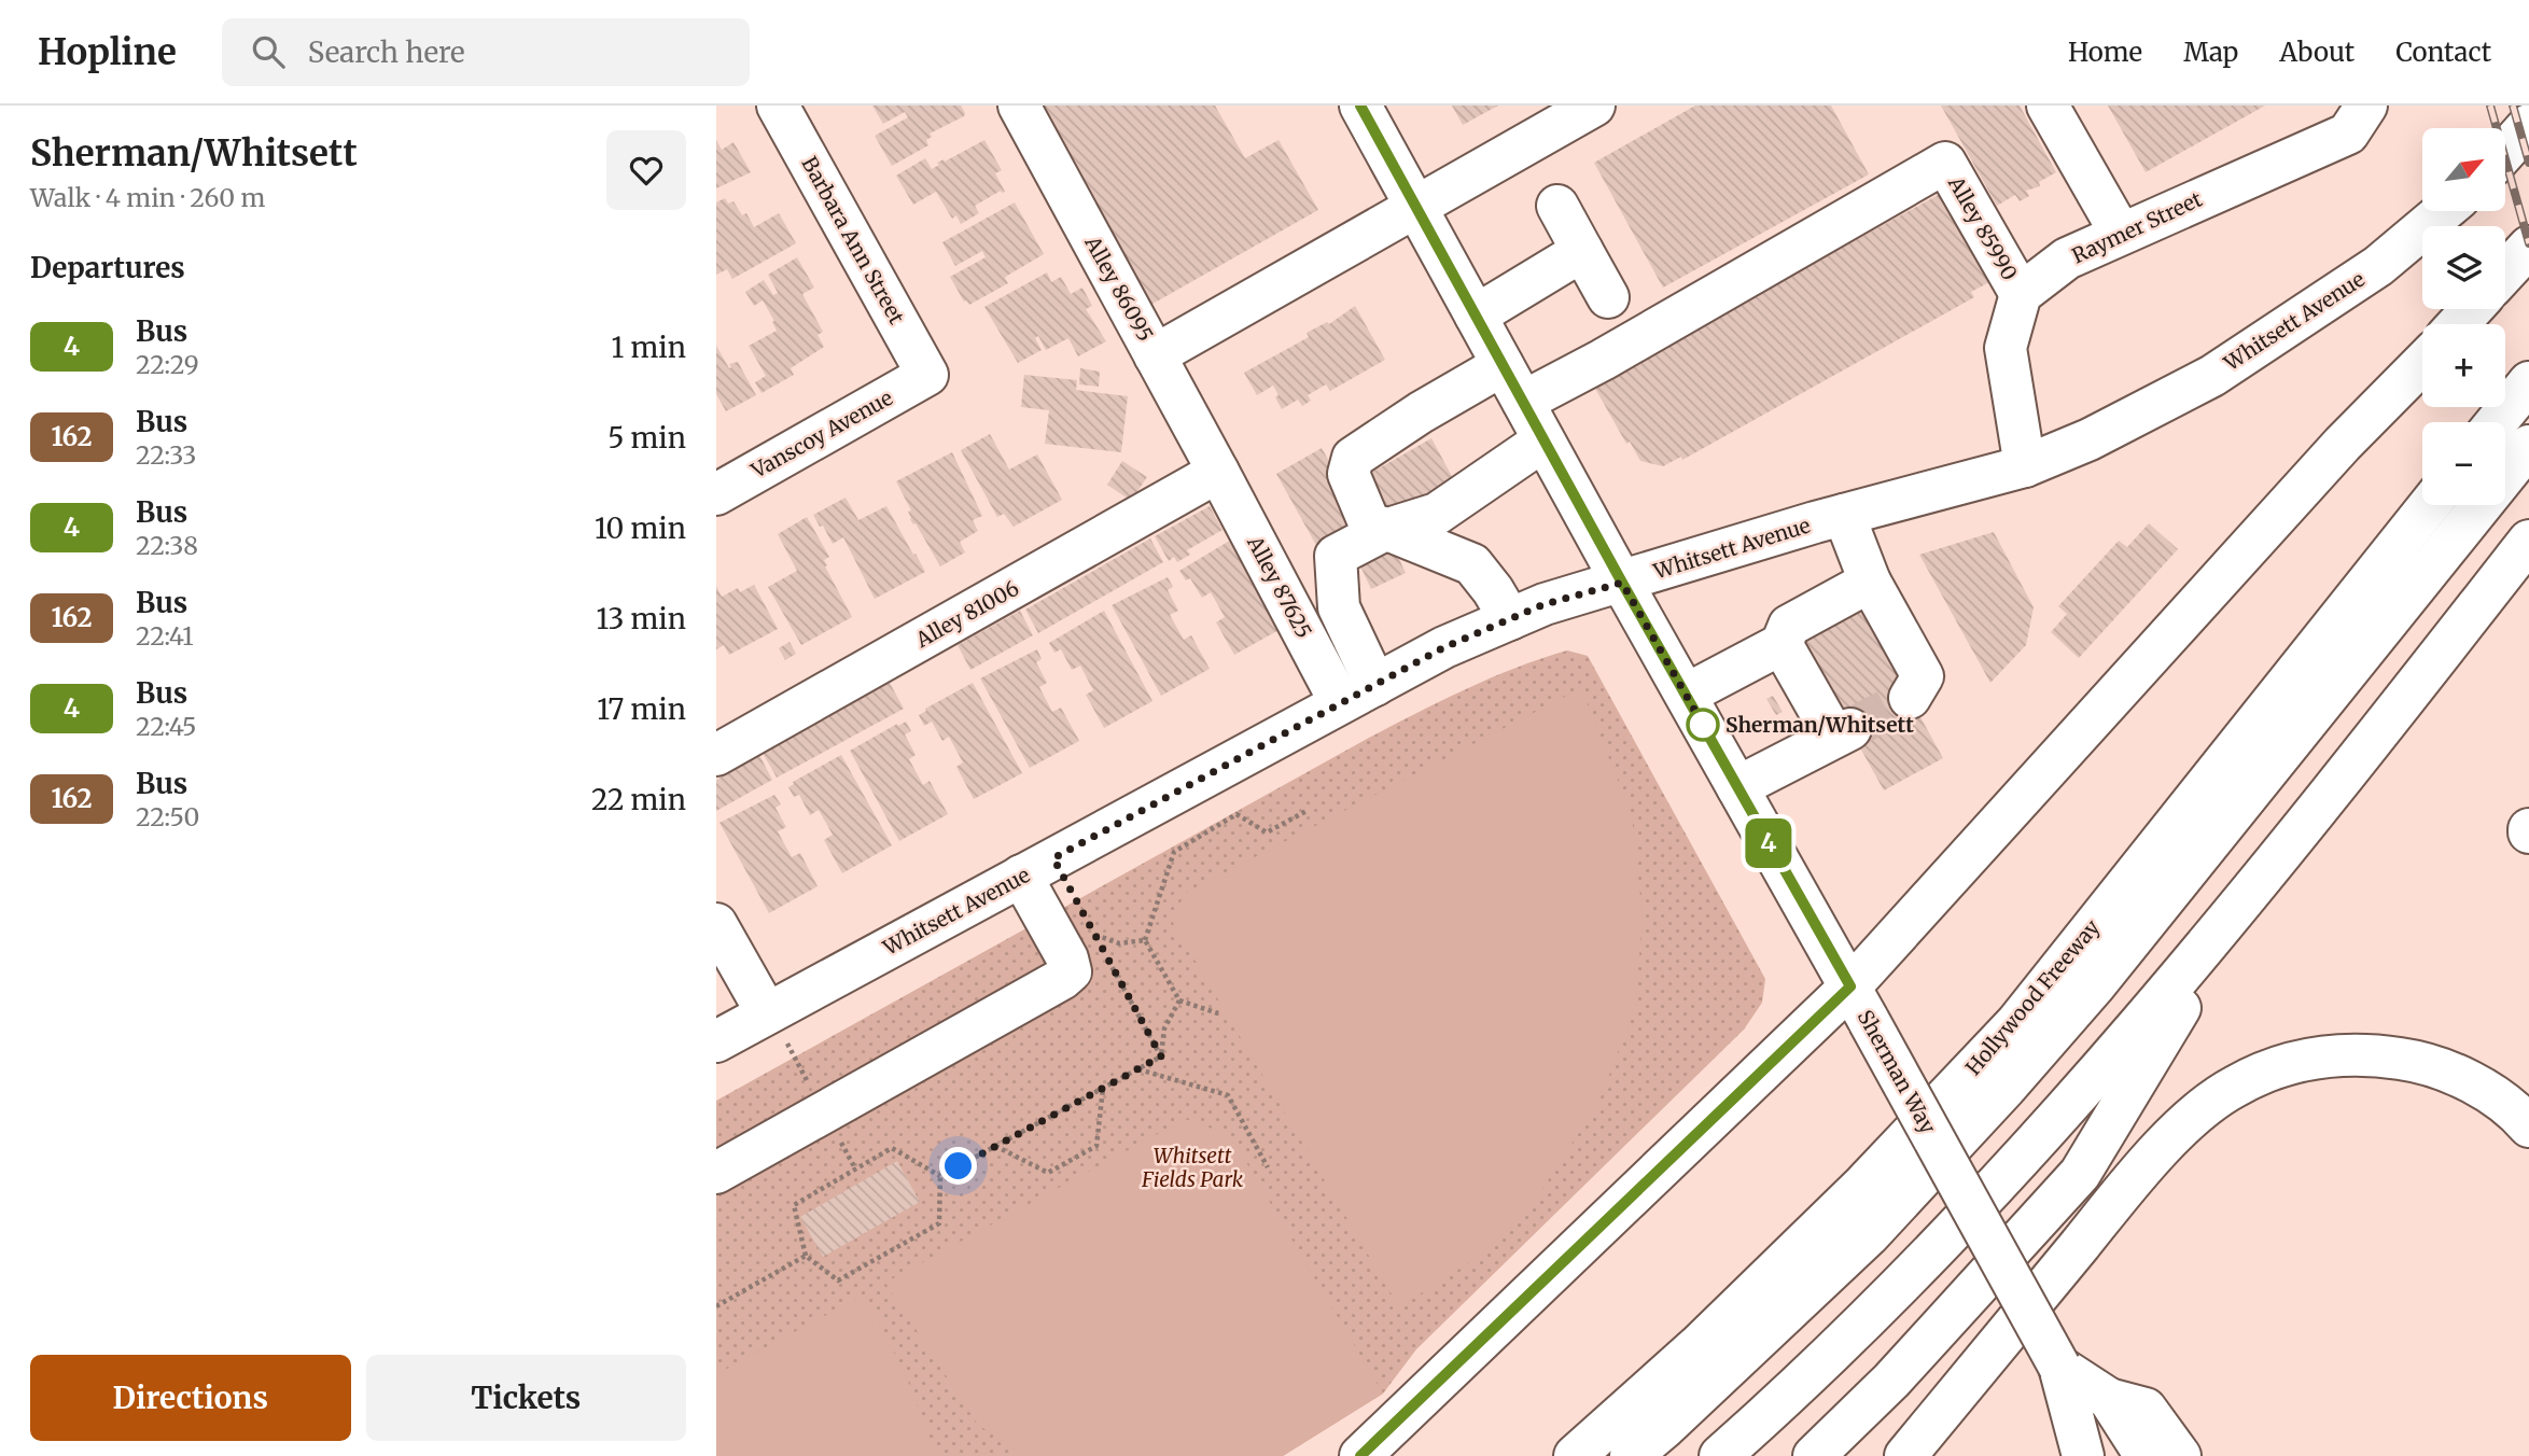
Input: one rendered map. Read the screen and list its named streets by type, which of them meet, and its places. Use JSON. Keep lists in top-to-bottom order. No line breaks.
{"streets":{"main road":["Raymer Street","Alley 85990","Barbara Ann Street","Alley 86095","Whitsett Avenue","Vanscoy Avenue","Alley 87625","Alley 81006","Hollywood Freeway","Sherman Way"]},"crossings":[["Raymer Street","Alley 85990"],["Alley 85990","Sherman Way"],["Barbara Ann Street","Vanscoy Avenue"],["Alley 86095","Alley 87625"],["Alley 86095","Alley 81006"],["Whitsett Avenue","Alley 87625"],["Whitsett Avenue","Sherman Way"],["Alley 87625","Alley 81006"]],"parks":["Whitsett Fields Park"],"places":["Sherman/Whitsett"],"lines":["bus line 4"],"north":"top right","page":{"header":"Hopline","search":"Search here","nav":["Home","Map","About","Contact"],"heading":[["Sherman/Whitsett","Walk · 4 min · 260 m"],"Departures"],"on_map":"4","map_buttons":["+","−"],"list":[{"mark":"4","name":"Bus","note":"22:29","value":"1 min"},{"mark":"162","name":"Bus","note":"22:33","value":"5 min"},{"mark":"4","name":"Bus","note":"22:38","value":"10 min"},{"mark":"162","name":"Bus","note":"22:41","value":"13 min"},{"mark":"4","name":"Bus","note":"22:45","value":"17 min"},{"mark":"162","name":"Bus","note":"22:50","value":"22 min"}],"buttons":["Directions","Tickets"]}}
